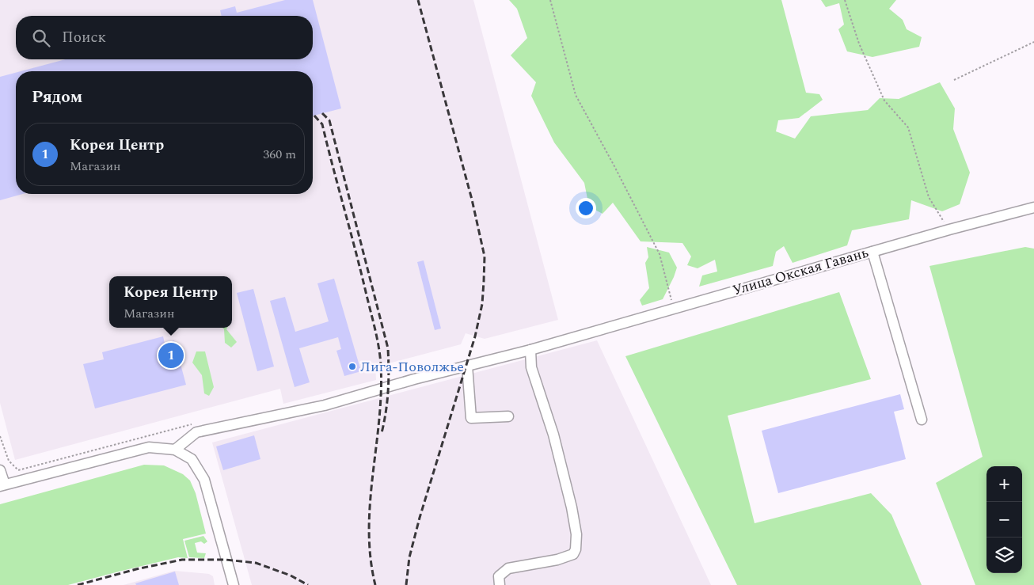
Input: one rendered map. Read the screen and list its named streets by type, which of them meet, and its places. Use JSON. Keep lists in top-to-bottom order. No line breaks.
{"streets":{"street":["Улица Окская Гавань"]},"places":["Лига-Поволжье"],"page":{"search":"Поиск","heading":"Рядом","list":[{"mark":"1","name":"Корея Центр","note":"Магазин","value":"360 m"}],"popup":["Корея Центр","Магазин"],"pins":"1","map_buttons":["+","−"]}}
